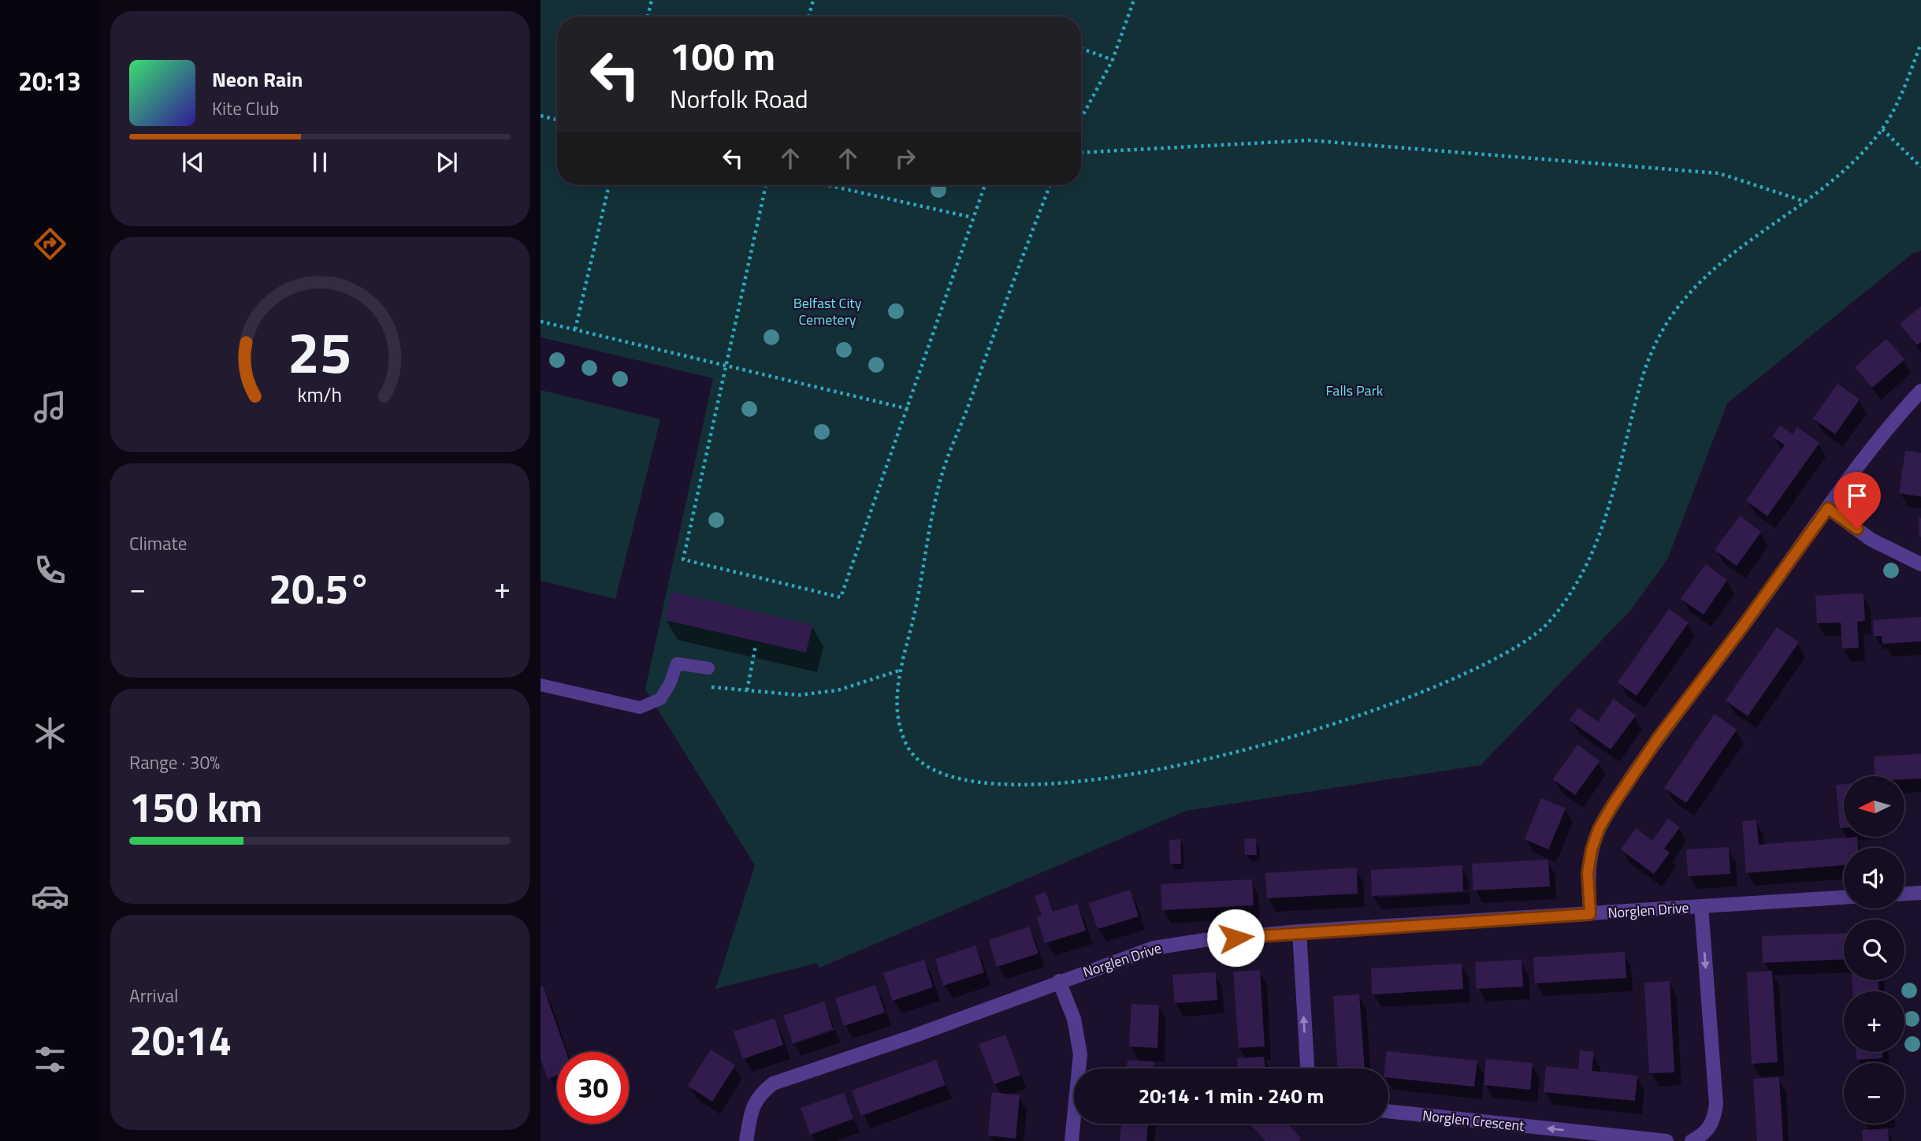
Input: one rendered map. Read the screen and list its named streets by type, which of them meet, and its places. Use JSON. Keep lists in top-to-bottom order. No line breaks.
{"streets":{"street":["Norglen Drive","Norglen Crescent"]},"one_way":["Norglen Crescent"],"parks":["Belfast City Cemetery","Falls Park"],"north":"left","page":{"tabs":"20:13","turn":["100 m","Norfolk Road"],"song":["Neon Rain","Kite Club"],"tile":["Climate",["Range · 30%","150 km"],["Arrival","20:14"]],"heat":["−","20.5°","+"],"map_buttons":["+","−"],"limit":"30","trip":"20:14 · 1 min · 240 m","gauge":["25","km/h"]}}
